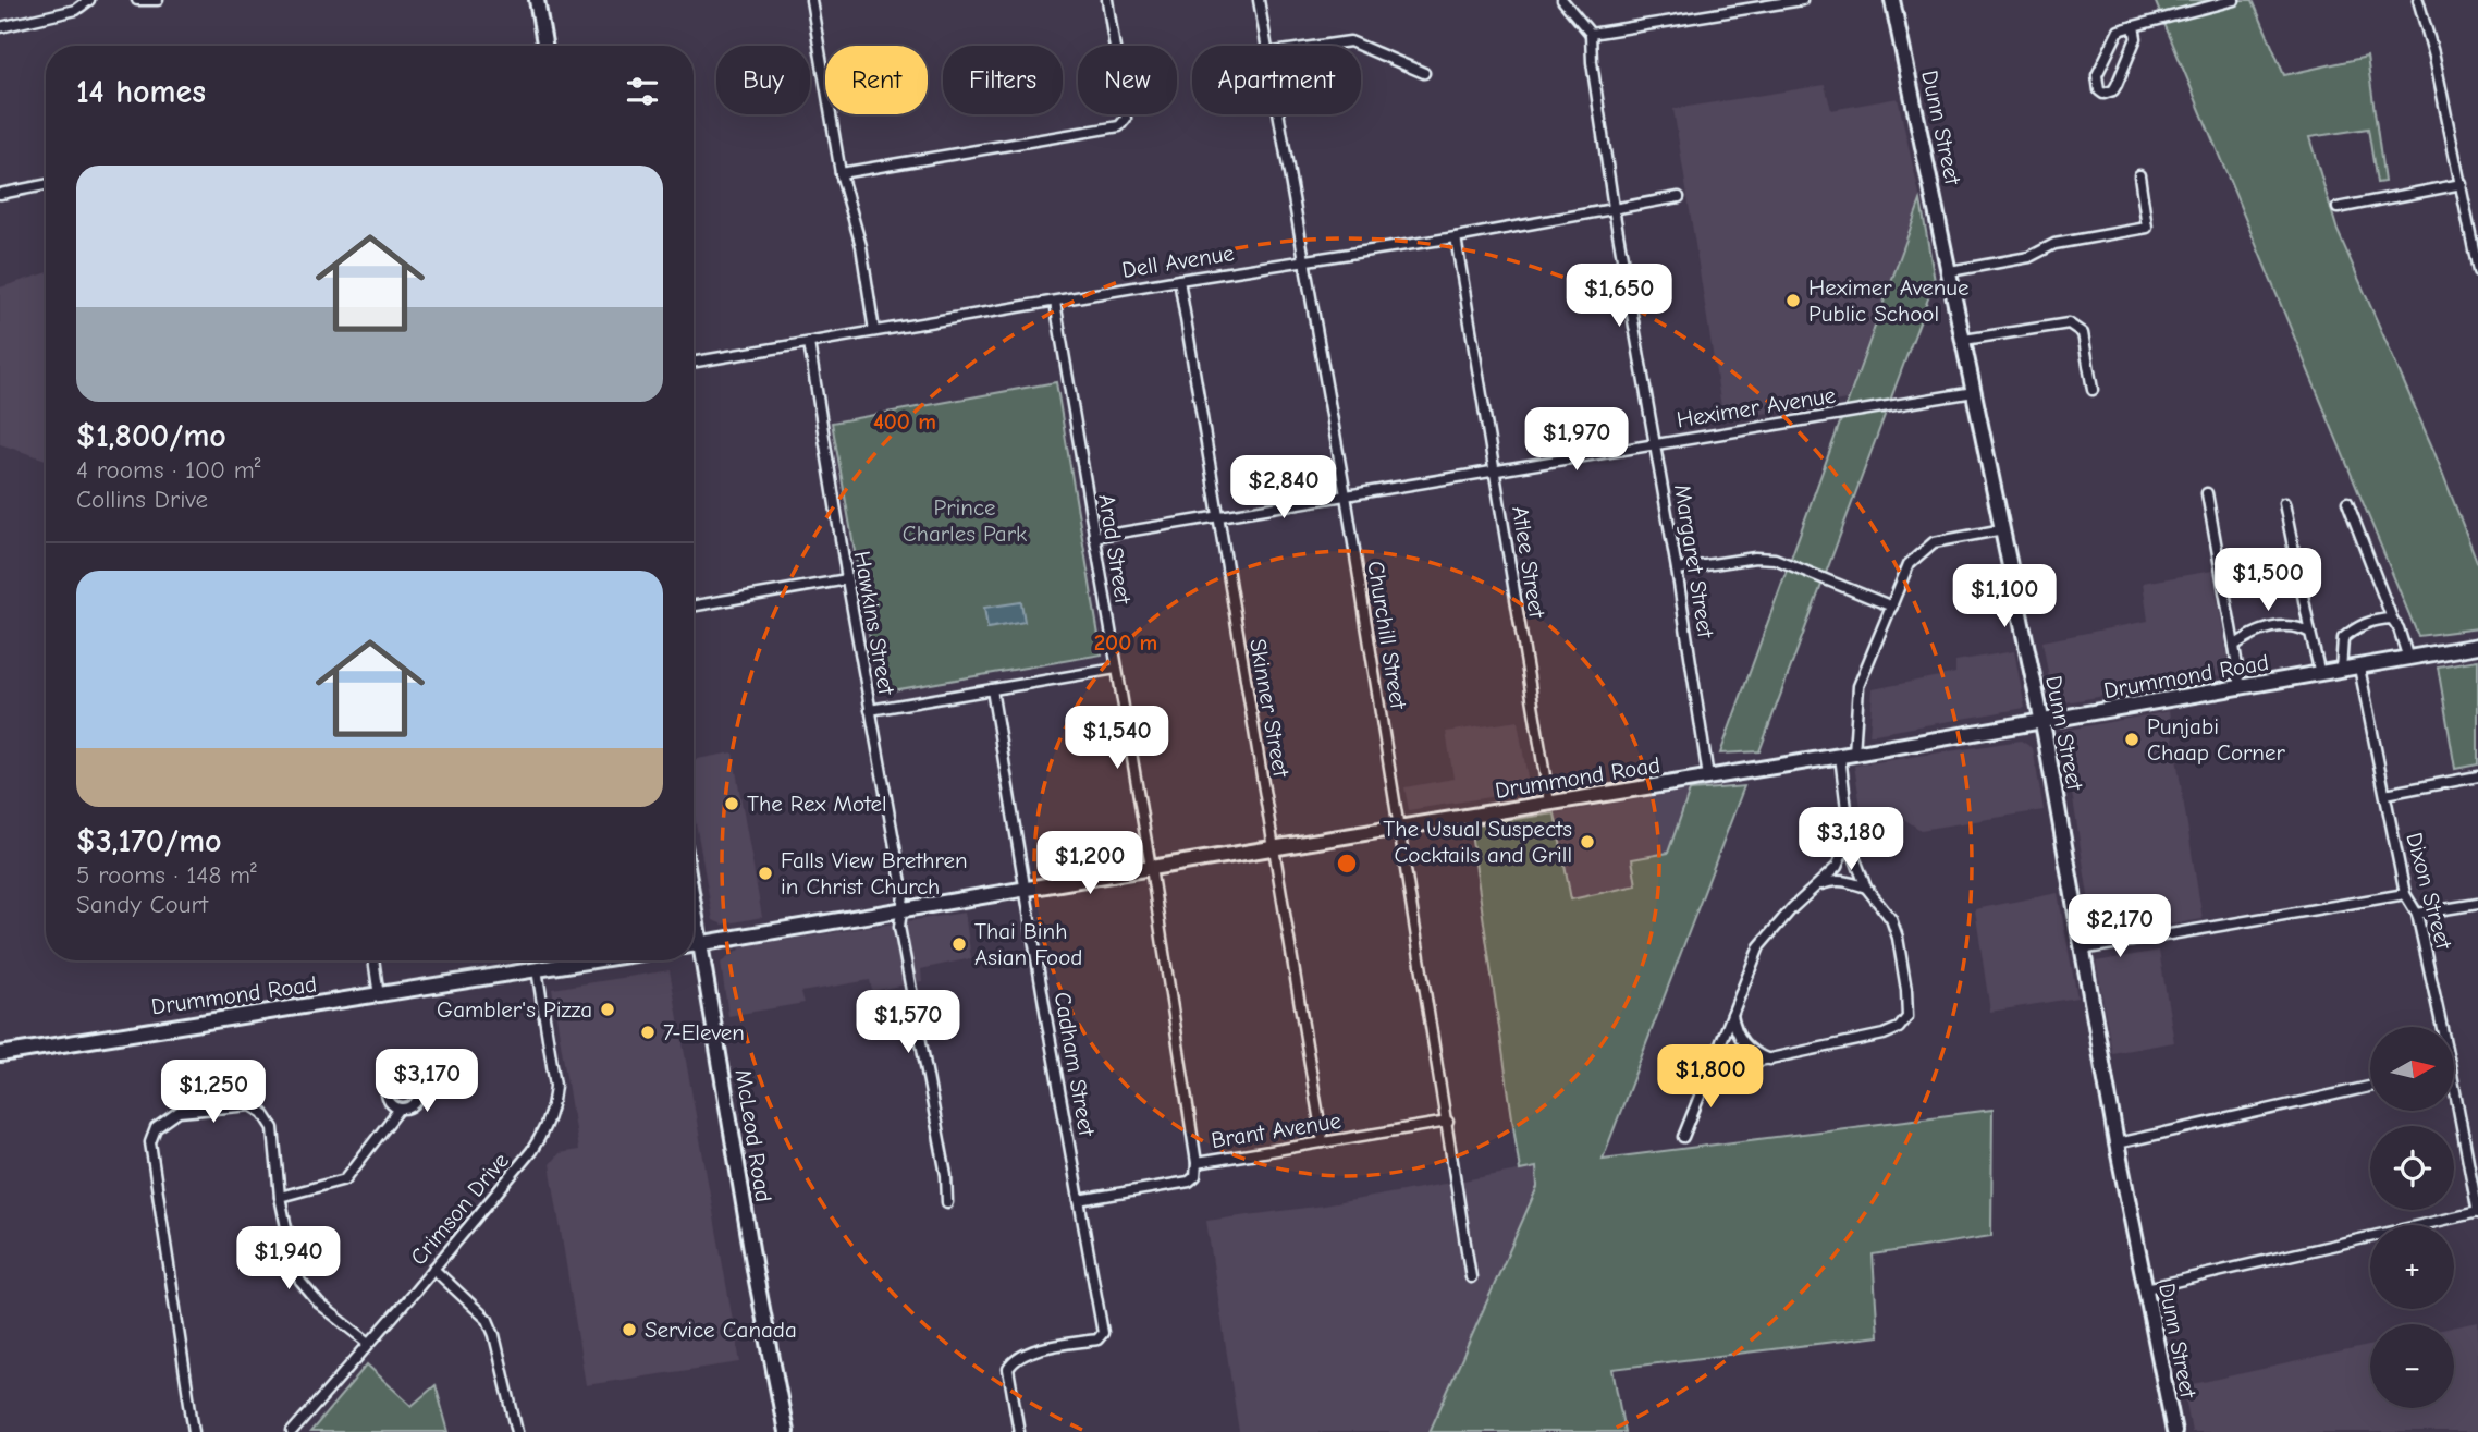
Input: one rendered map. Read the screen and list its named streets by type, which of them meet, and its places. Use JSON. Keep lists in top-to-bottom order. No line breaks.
{"streets":{"main road":["Dunn Street","Drummond Road","McLeod Road"],"street":["Dell Avenue","Heximer Avenue","Arad Street","Margaret Street","Atlee Street","Hawkins Street","Churchill Street","Skinner Street","Dixon Street","Cadham Street","Brant Avenue","Crimson Drive"]},"crossings":[["Dunn Street","Heximer Avenue"],["Dunn Street","Drummond Road"],["Dell Avenue","Arad Street"],["Dell Avenue","Margaret Street"],["Dell Avenue","Atlee Street"],["Dell Avenue","Hawkins Street"],["Dell Avenue","Churchill Street"],["Dell Avenue","Skinner Street"],["Heximer Avenue","Arad Street"],["Heximer Avenue","Margaret Street"],["Heximer Avenue","Atlee Street"],["Heximer Avenue","Churchill Street"],["Heximer Avenue","Skinner Street"],["Arad Street","Drummond Road"],["Arad Street","Brant Avenue"],["Margaret Street","Drummond Road"],["Atlee Street","Drummond Road"],["Hawkins Street","Drummond Road"],["Churchill Street","Drummond Road"],["Churchill Street","Brant Avenue"],["Drummond Road","Skinner Street"],["Drummond Road","Dixon Street"],["Drummond Road","Cadham Street"],["Drummond Road","McLeod Road"],["Drummond Road","Crimson Drive"],["Skinner Street","Brant Avenue"],["Cadham Street","Brant Avenue"]],"parks":["Prince Charles Park"],"places":["Heximer Avenue Public School","Punjabi Chaap Corner","The Rex Motel","The Usual Suspects Cocktails and Grill","Falls View Brethren in Christ Church","Thai Binh Asian Food","Gambler's Pizza","7-Eleven","Service Canada"],"north":"right","page":{"chip":["Buy","Rent","Filters","New","Apartment"],"heading":"14 homes","list":[{"name":"$1,800/mo","note":"4 rooms · 100 m² · Collins Drive"},{"name":"$3,170/mo","note":"5 rooms · 148 m² · Sandy Court"}],"price":["$1,650","$1,970","$2,840","$1,500","$1,100","$1,540","$3,180","$1,200","$2,170","$1,570","$1,800","$3,170","$1,250","$1,940"],"map_buttons":["+","−"]},"rings":["400 m","200 m"]}
